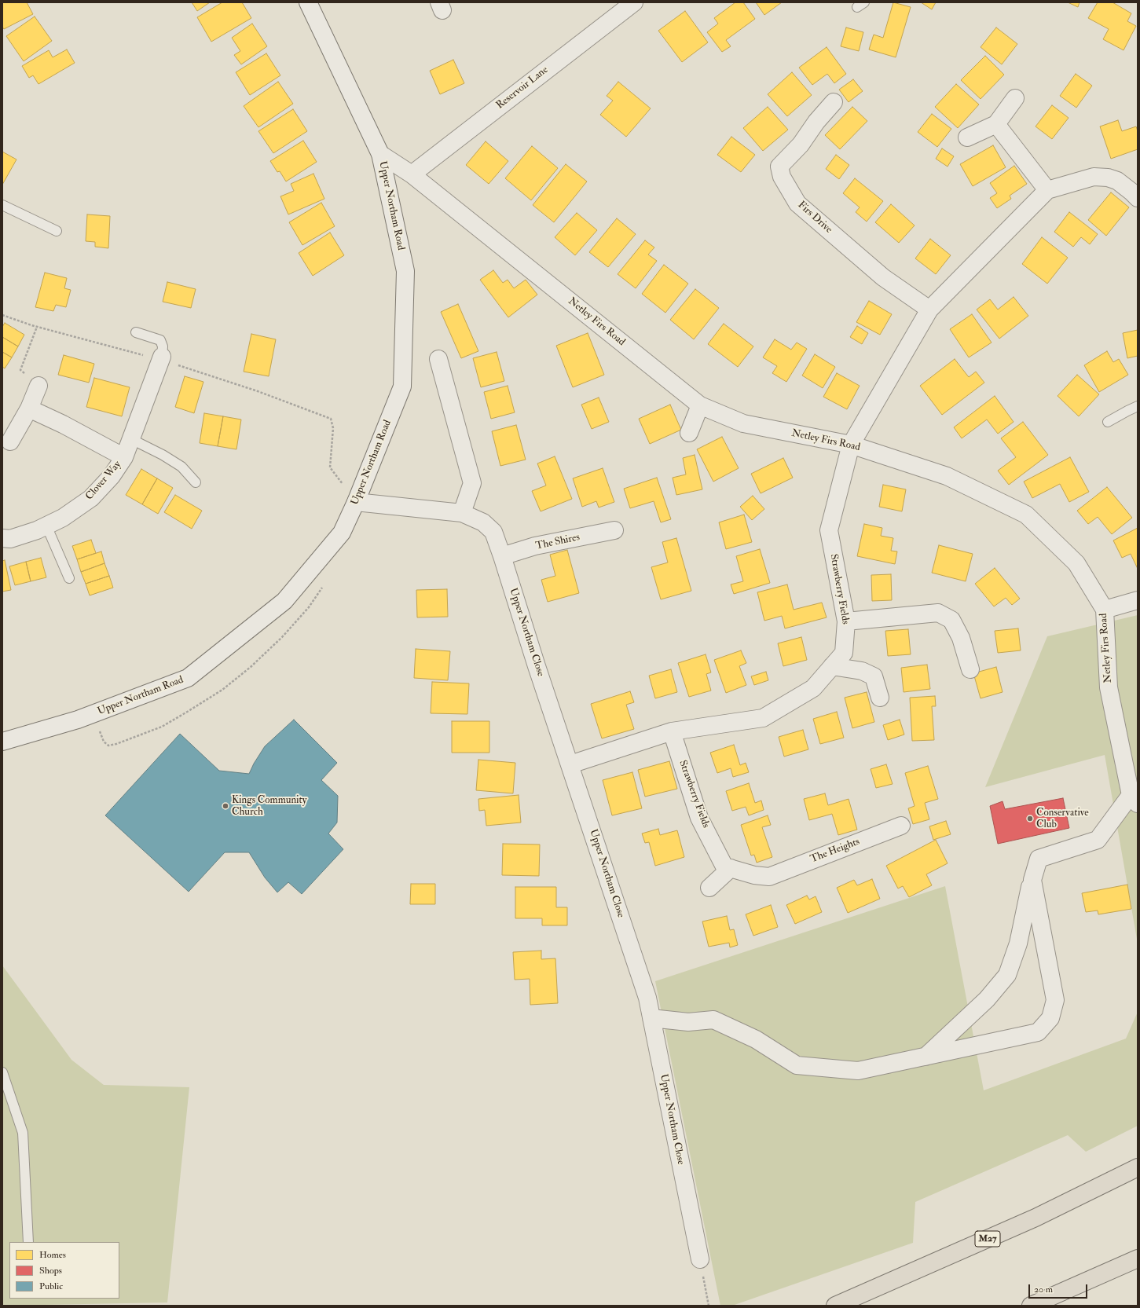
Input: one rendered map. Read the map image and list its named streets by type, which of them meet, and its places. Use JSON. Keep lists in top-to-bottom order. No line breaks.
{"streets":{"highway":["M27"],"street":["Reservoir Lane","Upper Northam Road","Firs Drive","Netley Firs Road","Clover Way","The Shires","Strawberry Fields","Upper Northam Close","The Heights"]},"crossings":[["Reservoir Lane","Netley Firs Road"],["Upper Northam Road","Netley Firs Road"],["Upper Northam Road","Upper Northam Close"],["Netley Firs Road","Strawberry Fields"],["The Shires","Upper Northam Close"],["Strawberry Fields","Upper Northam Close"],["Strawberry Fields","The Heights"]],"places":["Kings Community Church","Conservative Club"],"legend":["Homes","Shops","Public"],"scale_bar":"20 m"}
